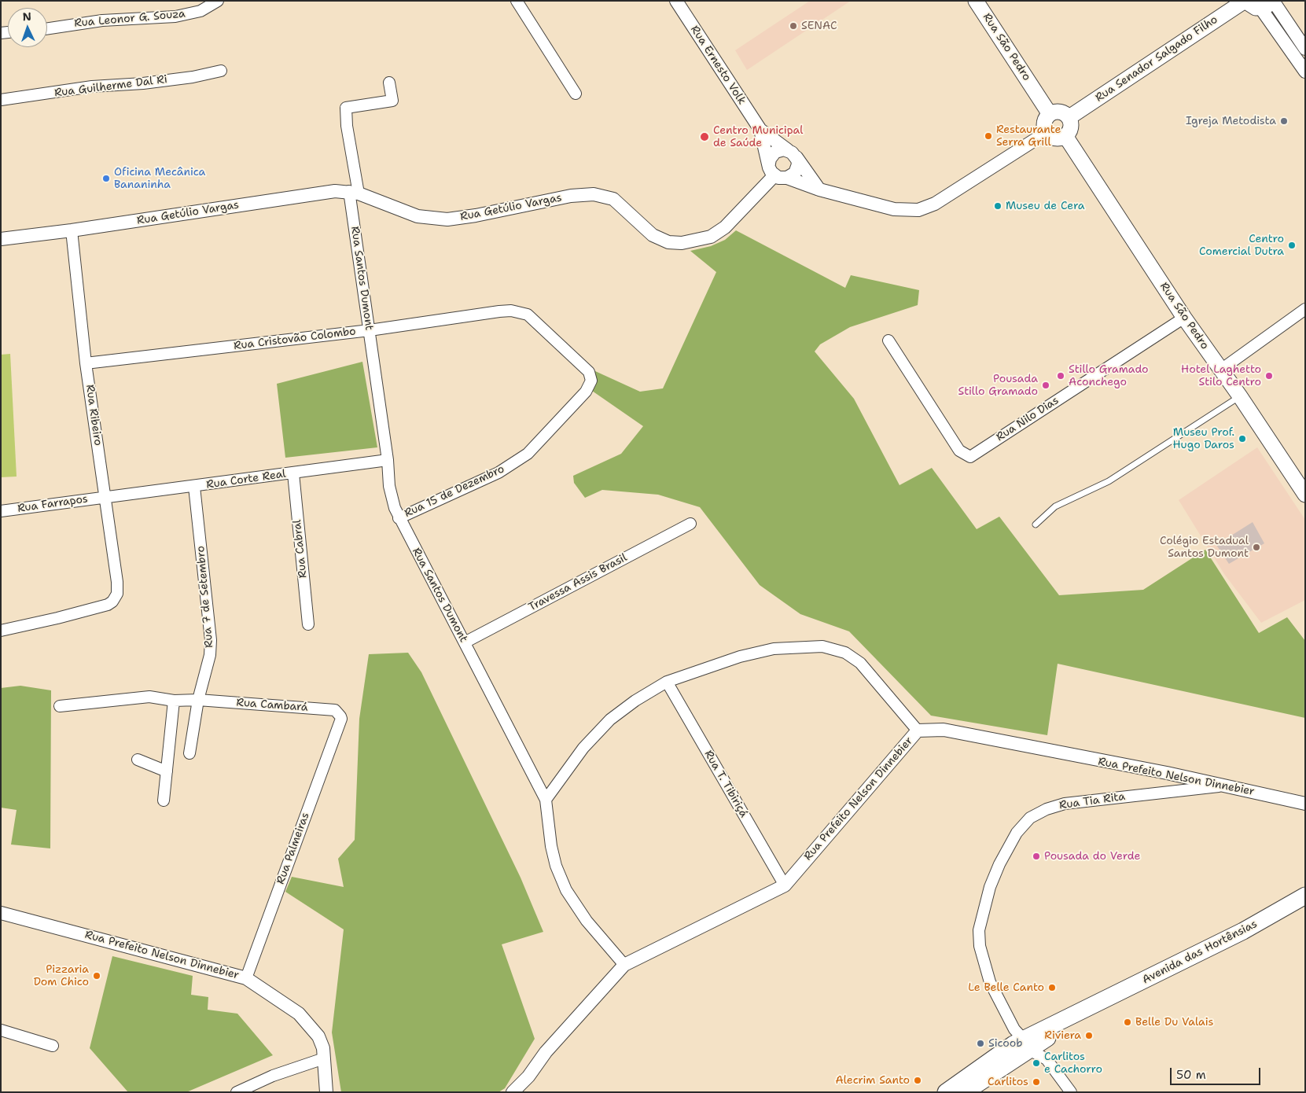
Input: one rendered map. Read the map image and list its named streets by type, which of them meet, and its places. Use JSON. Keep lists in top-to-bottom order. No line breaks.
{"streets":{"main road":["Rua São Pedro","Rua Senador Salgado Filho","Avenida das Hortênsias"],"street":["Rua Leonor G. Souza","Rua Ernesto Volk","Rua Guilherme Dal Ri","Rua Getúlio Vargas","Rua Santos Dumont","Rua Cristovão Colombo","Rua Ribeiro","Rua Nilo Dias","Rua Corte Real","Rua 15 de Dezembro","Rua Farrapos","Rua Cabral","Travessa Assis Brasil","Rua 7 de Setembro","Rua Cambará","Rua Prefeito Nelson Dinnebier","Rua T. Tibiriçá","Rua Tia Rita","Rua Palmeiras"]},"crossings":[["Rua São Pedro","Rua Senador Salgado Filho"],["Rua São Pedro","Rua Nilo Dias"],["Rua Getúlio Vargas","Rua Santos Dumont"],["Rua Getúlio Vargas","Rua Ribeiro"],["Rua Santos Dumont","Rua Cristovão Colombo"],["Rua Santos Dumont","Rua Corte Real"],["Rua Santos Dumont","Rua 15 de Dezembro"],["Rua Santos Dumont","Travessa Assis Brasil"],["Rua Santos Dumont","Rua Prefeito Nelson Dinnebier"],["Rua Cristovão Colombo","Rua Ribeiro"],["Rua Cristovão Colombo","Rua 15 de Dezembro"],["Rua Ribeiro","Rua Corte Real"],["Rua Ribeiro","Rua Farrapos"],["Rua Corte Real","Rua Farrapos"],["Rua Corte Real","Rua Cabral"],["Rua Corte Real","Rua 7 de Setembro"],["Rua 7 de Setembro","Rua Cambará"],["Rua Cambará","Rua Palmeiras"],["Rua Prefeito Nelson Dinnebier","Rua T. Tibiriçá"],["Rua Prefeito Nelson Dinnebier","Rua Tia Rita"],["Rua Prefeito Nelson Dinnebier","Rua Palmeiras"],["Rua Tia Rita","Avenida das Hortênsias"]],"places":["SENAC","Igreja Metodista","Restaurante Serra Grill","Centro Municipal de Saúde","Oficina Mecânica Bananinha","Museu de Cera","Centro Comercial Dutra","Stillo Gramado Aconchego","Hotel Laghetto Stilo Centro","Pousada Stillo Gramado","Museu Prof. Hugo Daros","Colégio Estadual Santos Dumont","Pousada do Verde","Pizzaria Dom Chico","Le Belle Canto","Belle Du Valais","Riviera","Sicoob","Carlitos e Cachorro","Alecrim Santo","Carlitos"],"scale_bar":"50 m","north":"top"}
